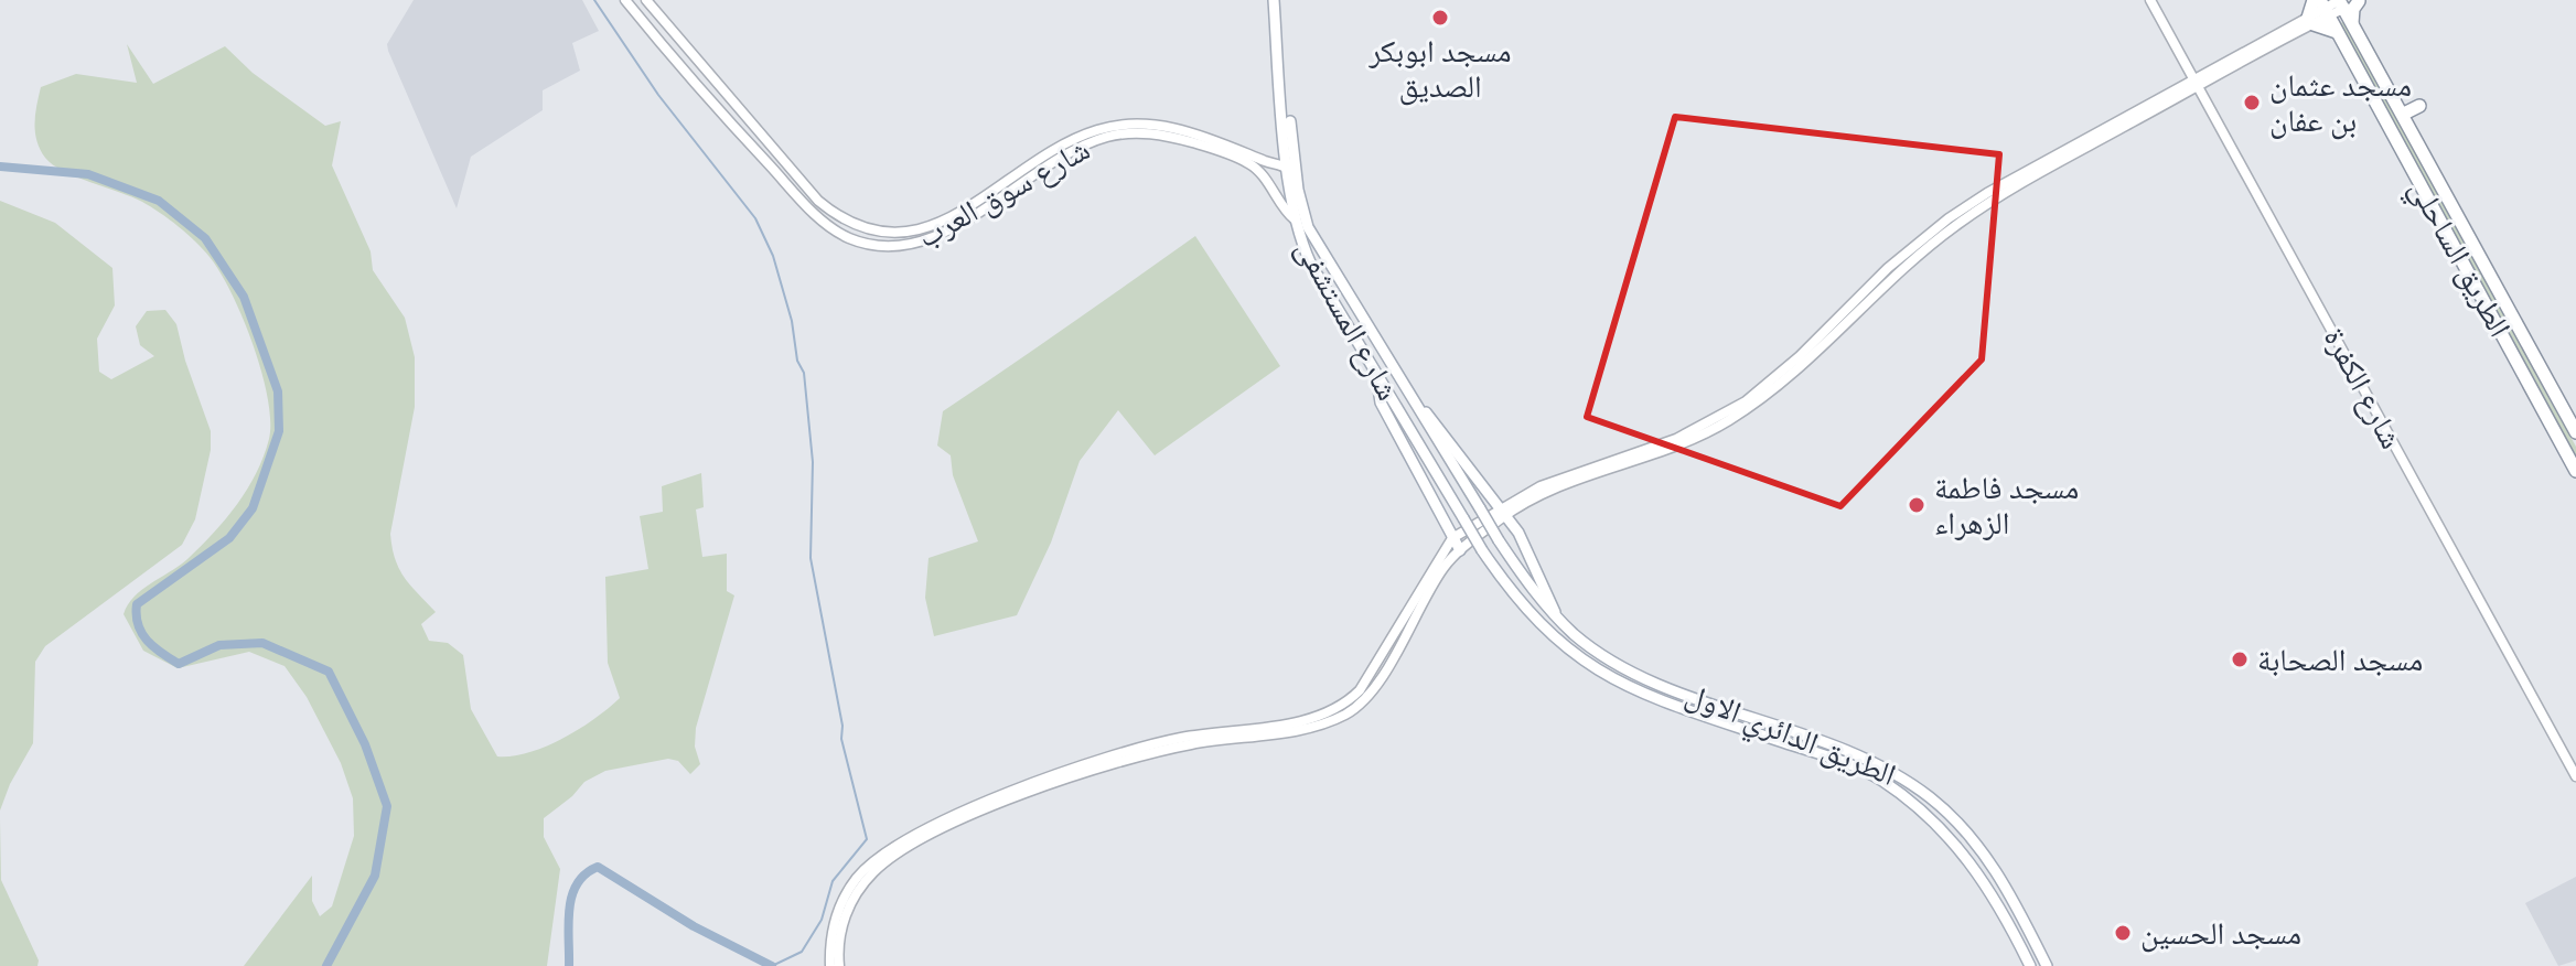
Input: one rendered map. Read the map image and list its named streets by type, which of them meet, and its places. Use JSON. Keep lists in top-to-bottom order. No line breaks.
{"streets":{"highway":["الطريق الساحلي"],"main road":["شارع سوق العرب","شارع المستشفى","شارع الكفرة","الطريق الدائري الاول"]},"crossings":[["شارع سوق العرب","شارع المستشفى"],["شارع المستشفى","الطريق الدائري الاول"]],"places":["مسجد ابوبكر الصديق","مسجد عثمان بن عفان","مسجد فاطمة الزهراء","مسجد الصحابة","مسجد الحسين"]}
